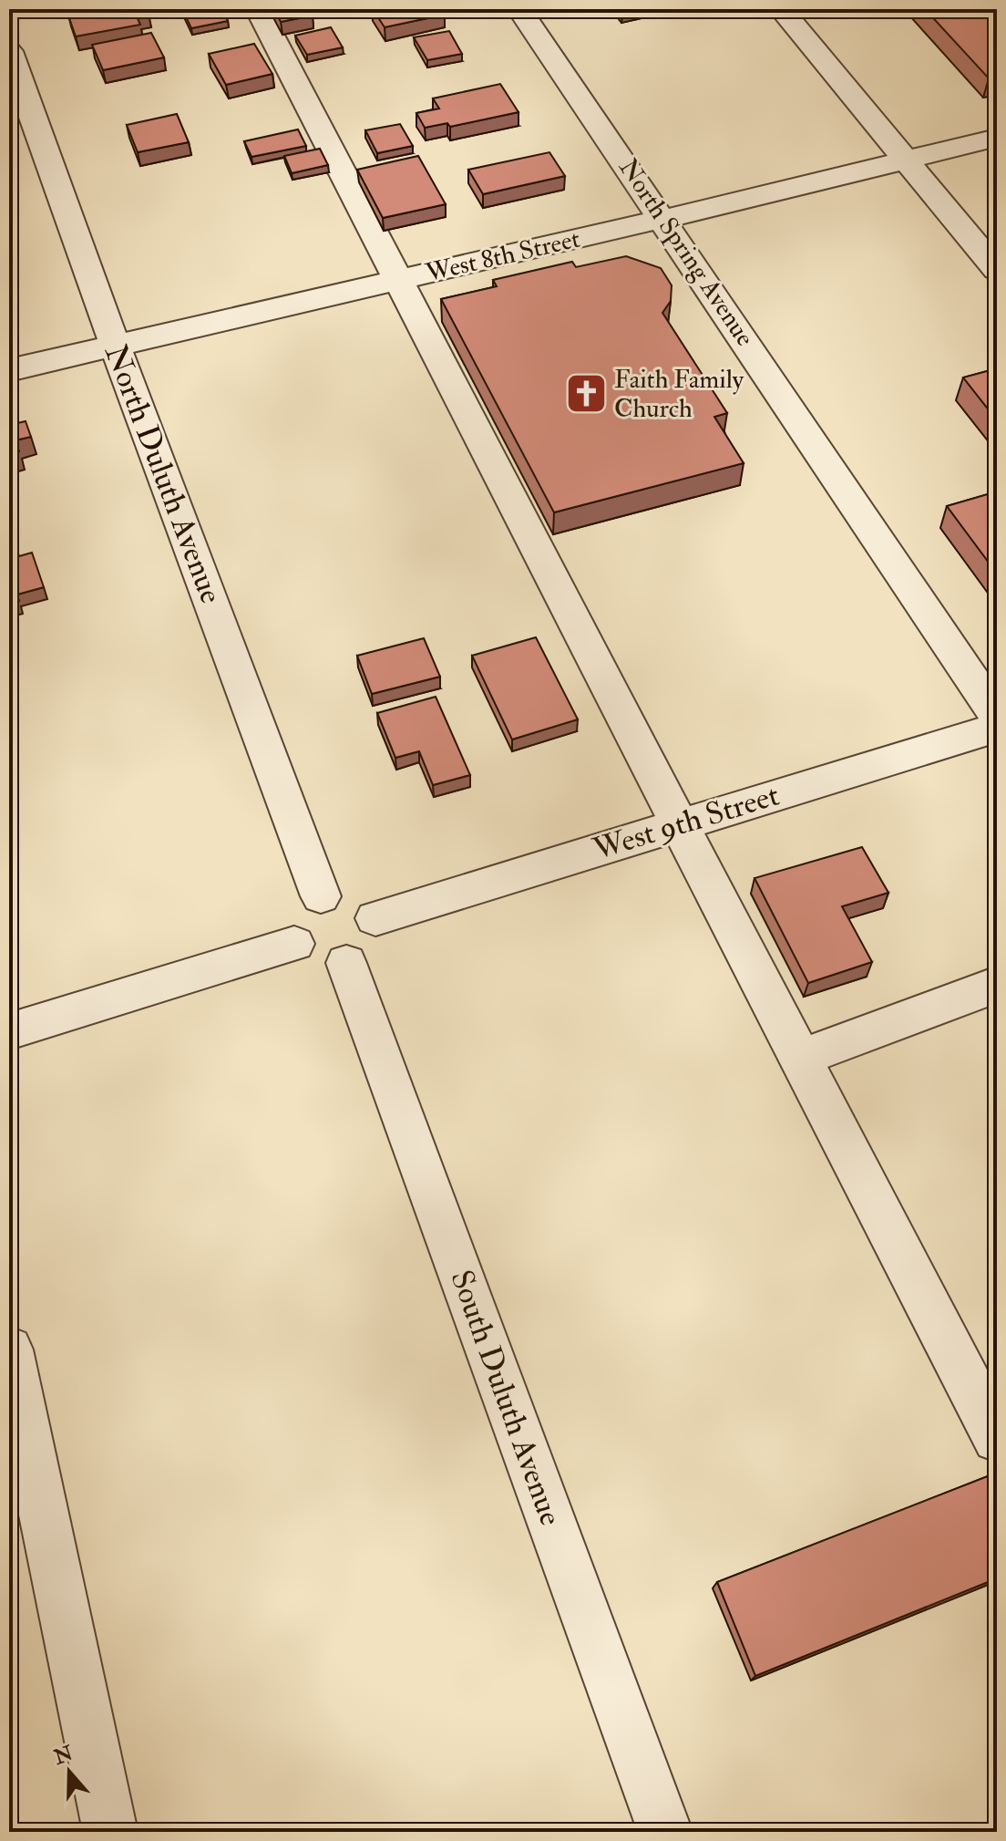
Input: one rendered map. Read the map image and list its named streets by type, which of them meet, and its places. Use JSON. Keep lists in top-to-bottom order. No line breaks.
{"streets":{"street":["North Spring Avenue","West 8th Street","North Duluth Avenue","West 9th Street","South Duluth Avenue"]},"crossings":[["North Spring Avenue","West 8th Street"],["West 8th Street","North Duluth Avenue"],["North Duluth Avenue","West 9th Street"],["North Duluth Avenue","South Duluth Avenue"],["West 9th Street","South Duluth Avenue"]],"places":{"church":["Faith Family Church"]},"north":"top"}
